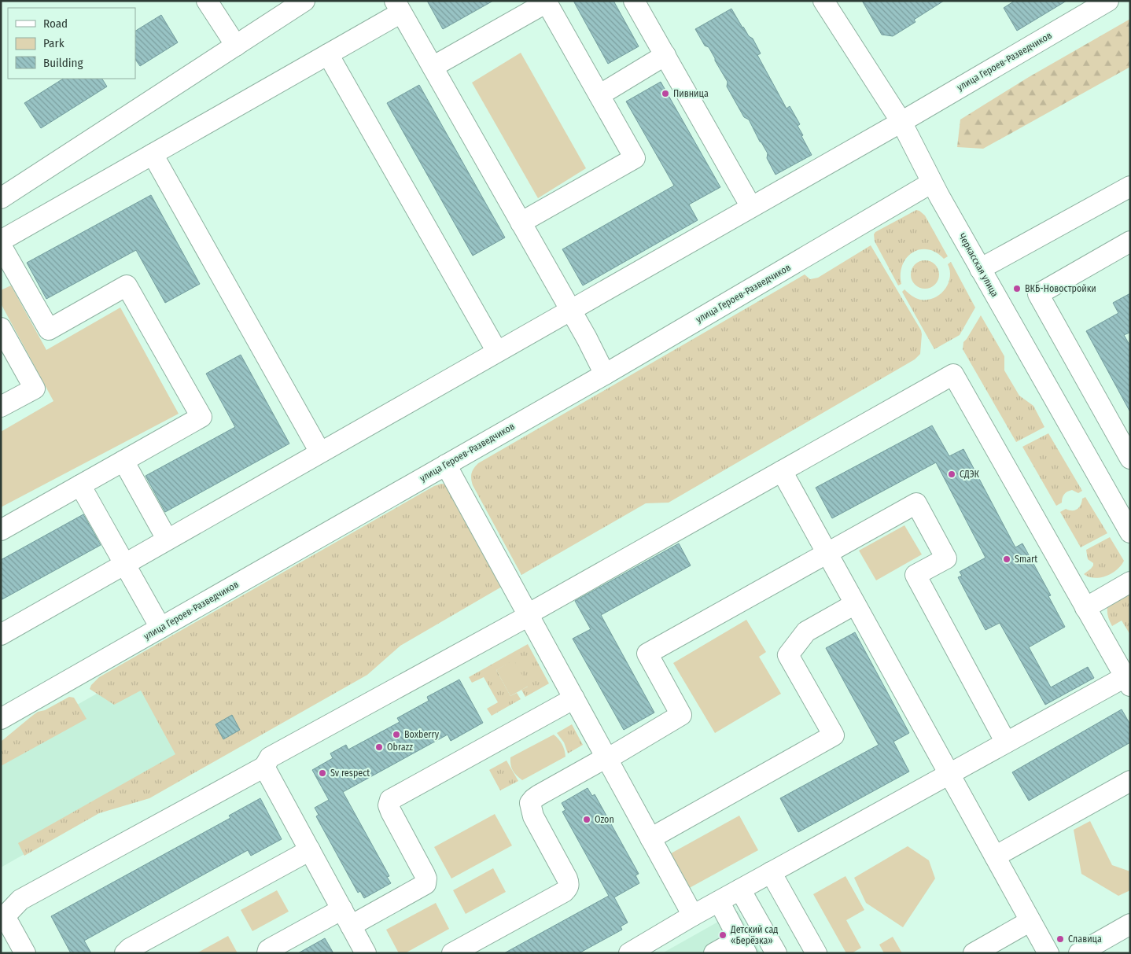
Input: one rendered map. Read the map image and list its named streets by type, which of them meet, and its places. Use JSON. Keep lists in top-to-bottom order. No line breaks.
{"streets":{"street":["улица Героев-Разведчиков","Черкасская улица"]},"crossings":[["улица Героев-Разведчиков","Черкасская улица"]],"places":["Пивница","ВКБ-Новостройки","СДЭК","Smart","Boxberry","Obrazz","Sv respect","Ozon","Детский сад «Берёзка»","Славица"],"legend":["Road","Park","Building"]}
